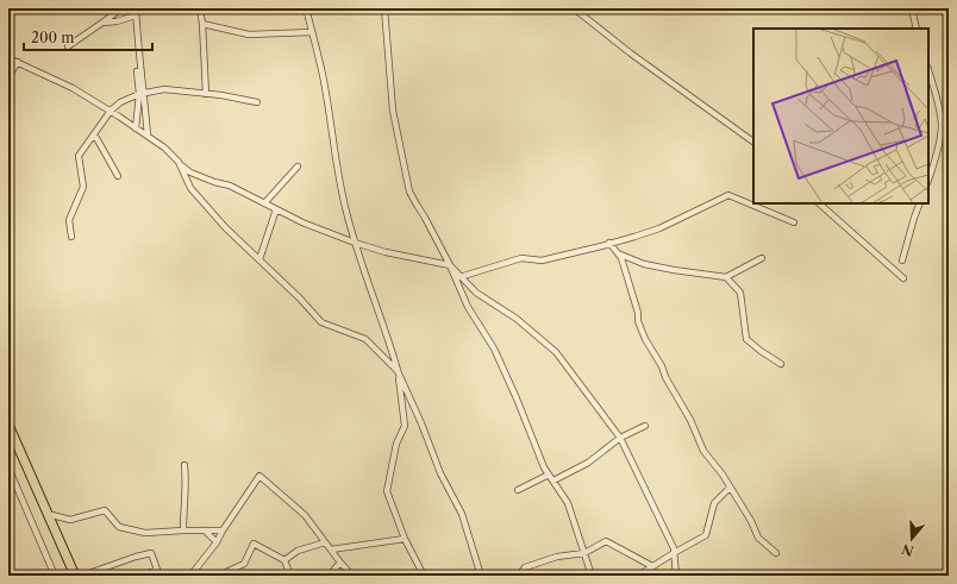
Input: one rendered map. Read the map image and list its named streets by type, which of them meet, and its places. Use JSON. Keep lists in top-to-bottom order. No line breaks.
{"scale_bar":"200 m","north":"bottom"}
